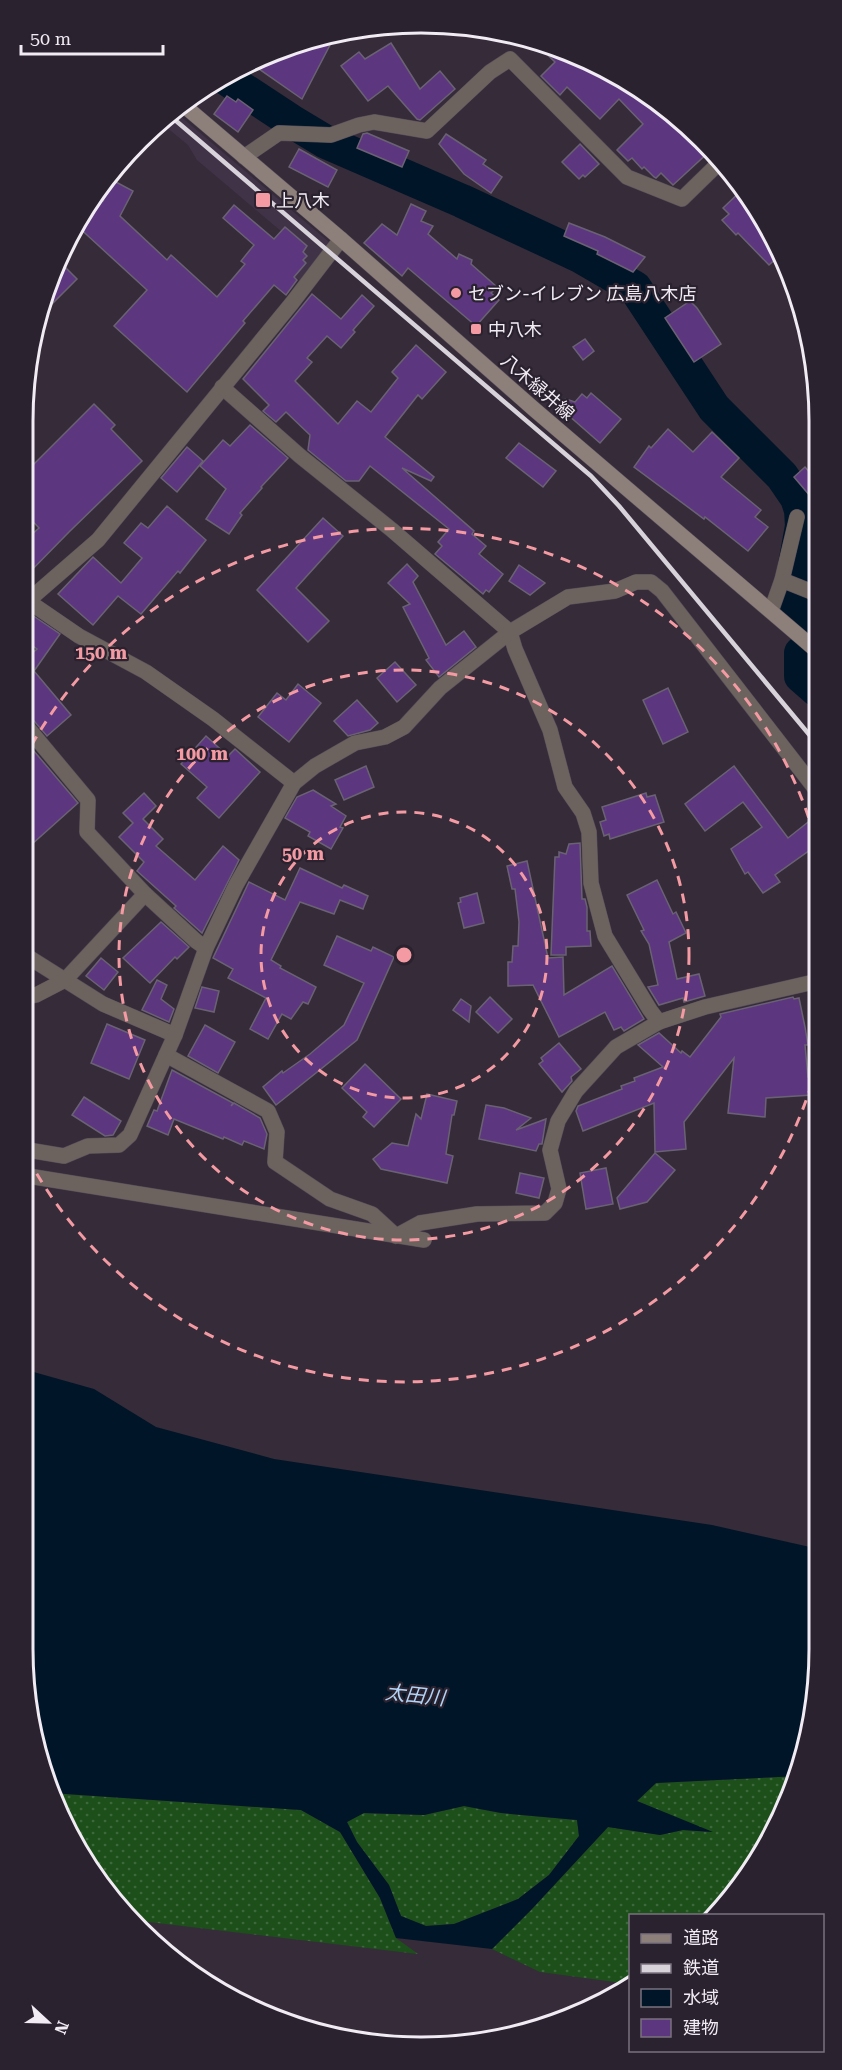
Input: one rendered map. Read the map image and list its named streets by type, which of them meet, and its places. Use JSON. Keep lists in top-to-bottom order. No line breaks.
{"streets":{"main road":["八木緑井線"]},"water":["太田川"],"places":{"transit":["上八木","中八木"],"other":["セブン-イレブン 広島八木店"]},"legend":["道路","鉄道","水域","建物"],"scale_bar":"50 m","north":"right","rings":["150 m","100 m","50 m"]}
